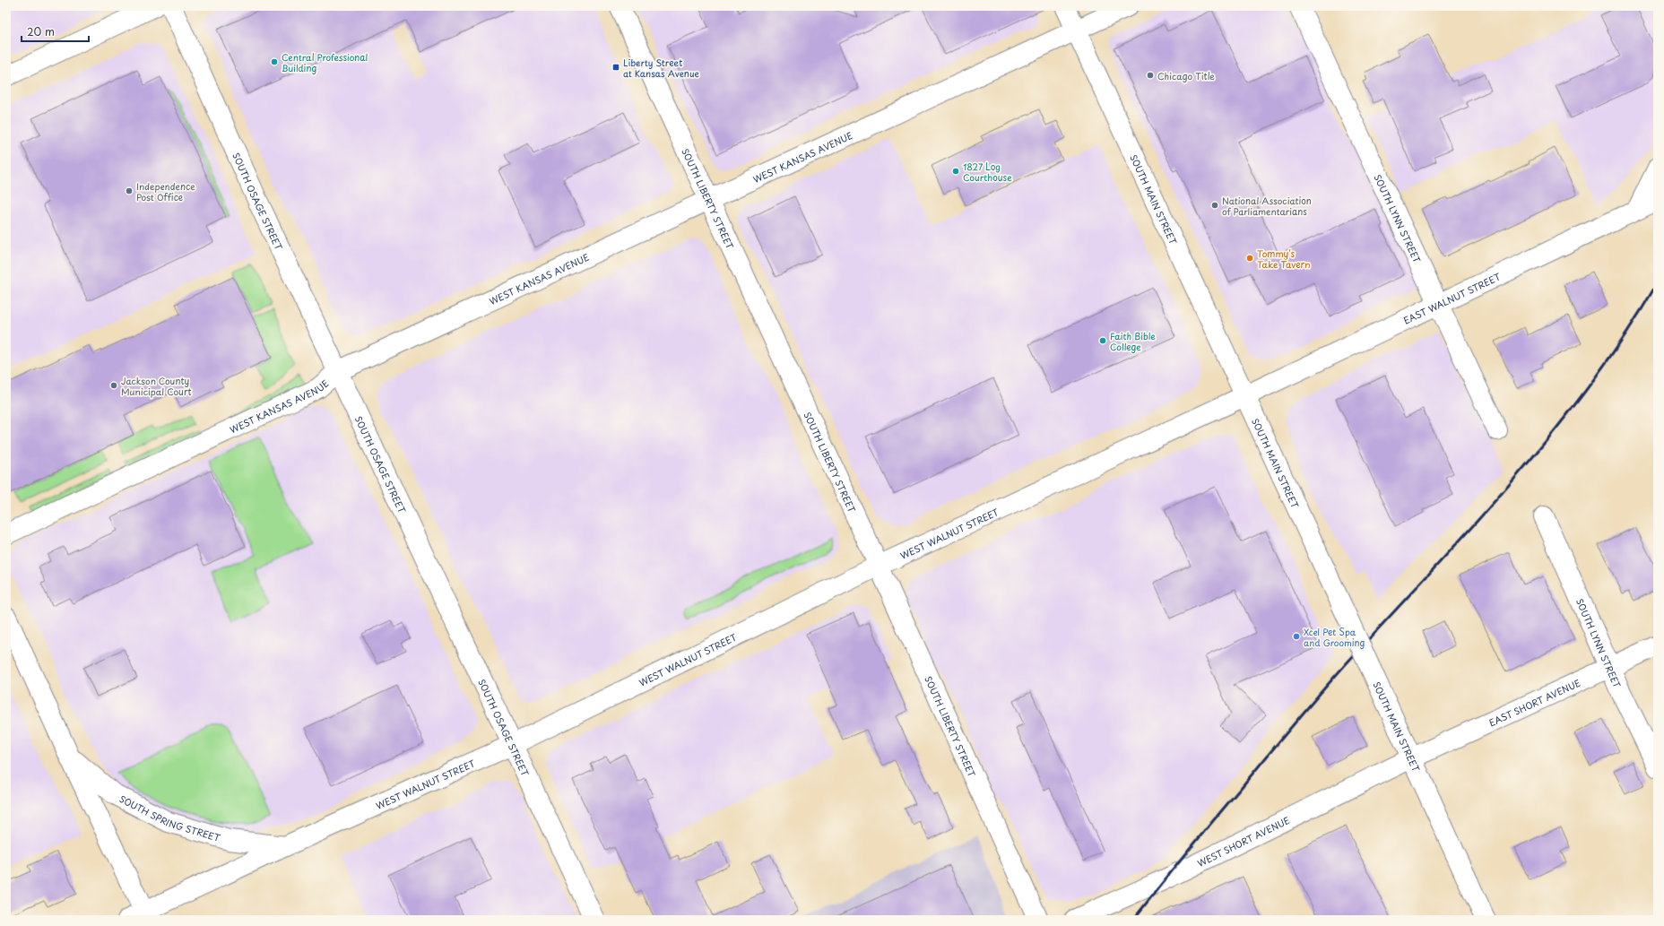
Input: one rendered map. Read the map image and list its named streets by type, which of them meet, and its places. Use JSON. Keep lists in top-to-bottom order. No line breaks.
{"streets":{"street":["WEST KANSAS AVENUE","SOUTH LIBERTY STREET","SOUTH MAIN STREET","SOUTH OSAGE STREET","SOUTH LYNN STREET","EAST WALNUT STREET","WEST WALNUT STREET","EAST SHORT AVENUE","SOUTH SPRING STREET","WEST SHORT AVENUE"]},"crossings":[["WEST KANSAS AVENUE","SOUTH LIBERTY STREET"],["WEST KANSAS AVENUE","SOUTH MAIN STREET"],["WEST KANSAS AVENUE","SOUTH OSAGE STREET"],["SOUTH LIBERTY STREET","WEST WALNUT STREET"],["SOUTH MAIN STREET","EAST WALNUT STREET"],["SOUTH MAIN STREET","WEST WALNUT STREET"],["SOUTH MAIN STREET","EAST SHORT AVENUE"],["SOUTH MAIN STREET","WEST SHORT AVENUE"],["SOUTH OSAGE STREET","WEST WALNUT STREET"],["SOUTH LYNN STREET","EAST WALNUT STREET"],["SOUTH LYNN STREET","EAST SHORT AVENUE"],["EAST WALNUT STREET","WEST WALNUT STREET"],["WEST WALNUT STREET","SOUTH SPRING STREET"],["EAST SHORT AVENUE","WEST SHORT AVENUE"]],"places":{"other":["Central Professional Building","Chicago Title","1827 Log Courthouse","Independence Post Office","National Association of Parliamentarians","Tommy's Take Tavern","Faith Bible College","Jackson County Municipal Court","Xcel Pet Spa and Grooming"],"transit":["Liberty Street at Kansas Avenue"]},"scale_bar":"20 m"}
